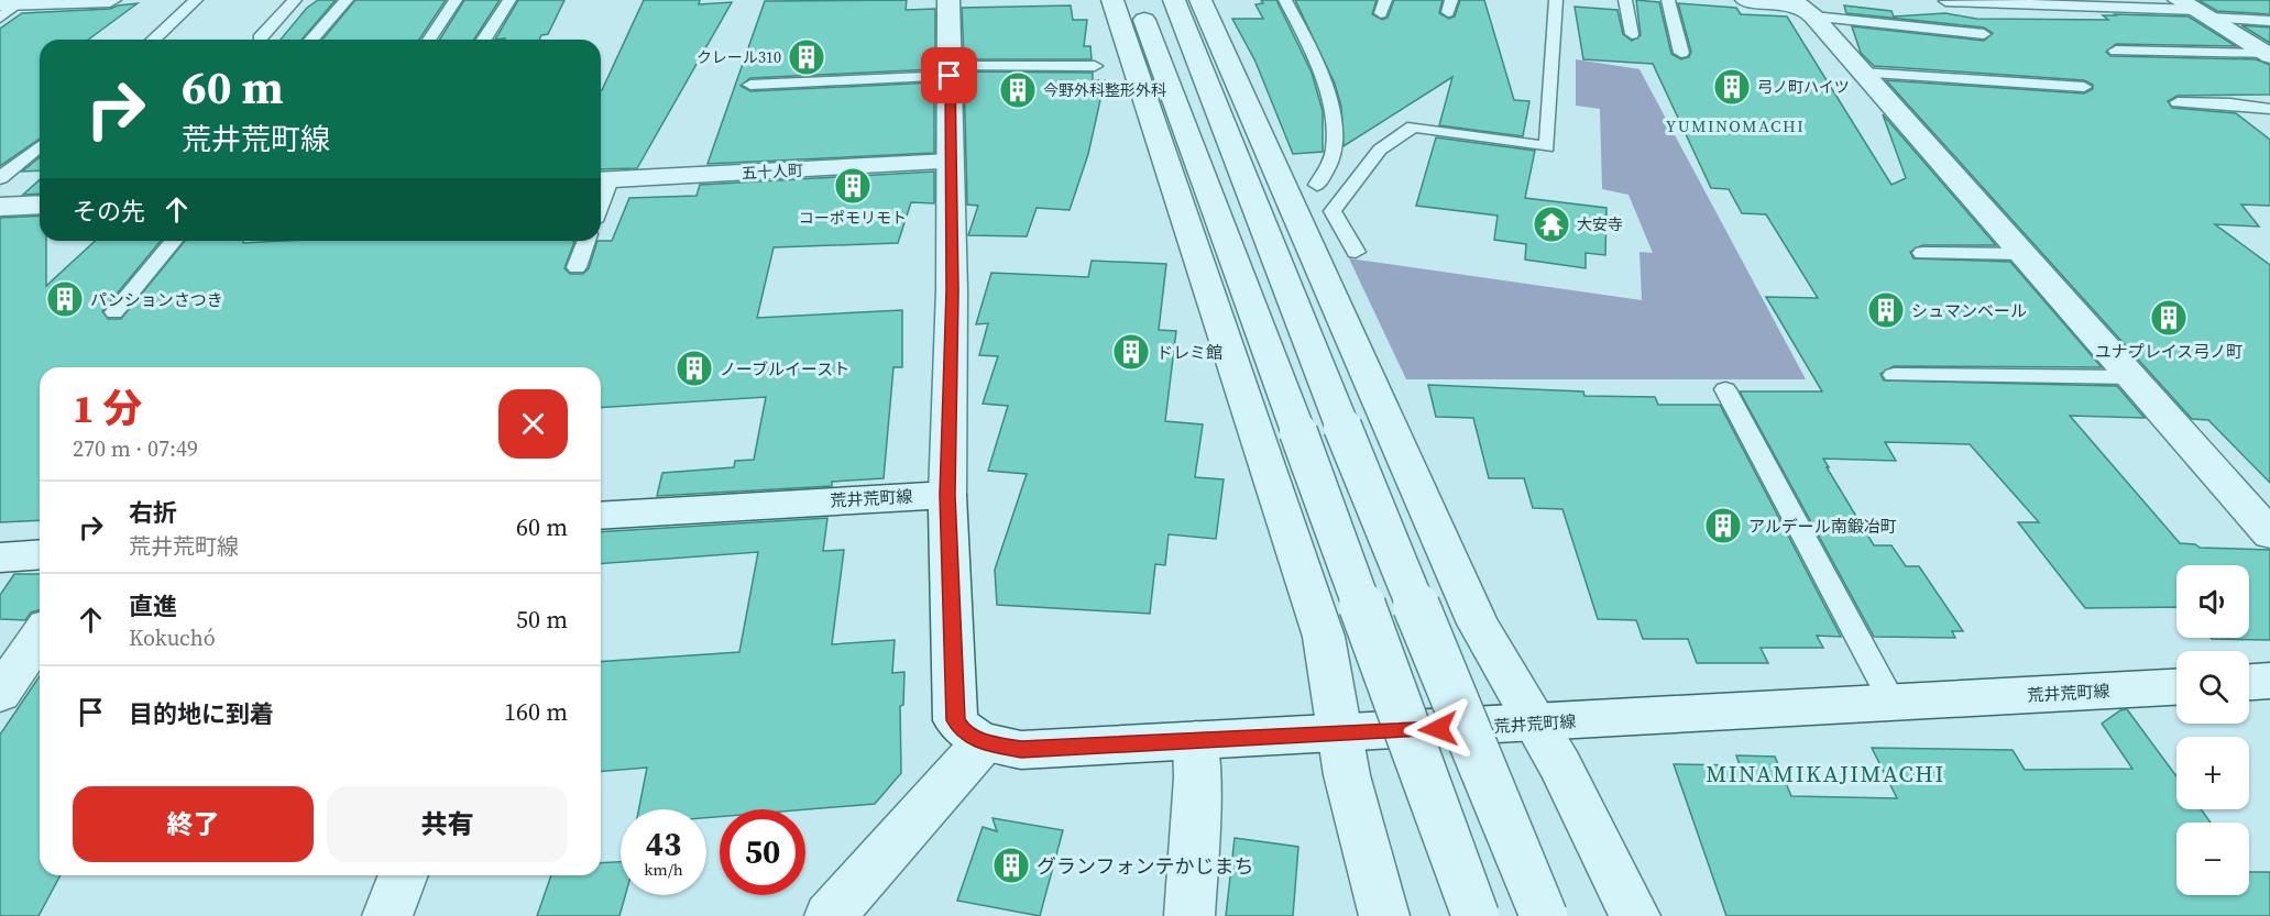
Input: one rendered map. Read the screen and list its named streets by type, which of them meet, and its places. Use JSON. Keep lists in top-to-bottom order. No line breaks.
{"streets":{"street":["五十人町","荒井荒町線"]},"districts":["YUMINOMACHI","MINAMIKAJIMACHI"],"places":{"building":["クレール310","弓ノ町ハイツ","今野外科整形外科","コーポモリモト","パンションさつき","シュマンベール","ユナプレイス弓ノ町","ドレミ館","ノーブルイースト","アルデール南鍛冶町","グランフォンテかじまち"],"temple":["大安寺"]},"page":{"turn":["60 m","荒井荒町線"],"then":"その先","heading":["1 分","270 m · 07:49"],"list":[{"name":"右折","note":"荒井荒町線","value":"60 m"},{"name":"直進","note":"Kokuchó","value":"50 m"},{"name":"目的地に到着","value":"160 m"}],"map_buttons":["+","−"],"buttons":["終了","共有"],"speed":"43 km/h","limit":"50"}}
